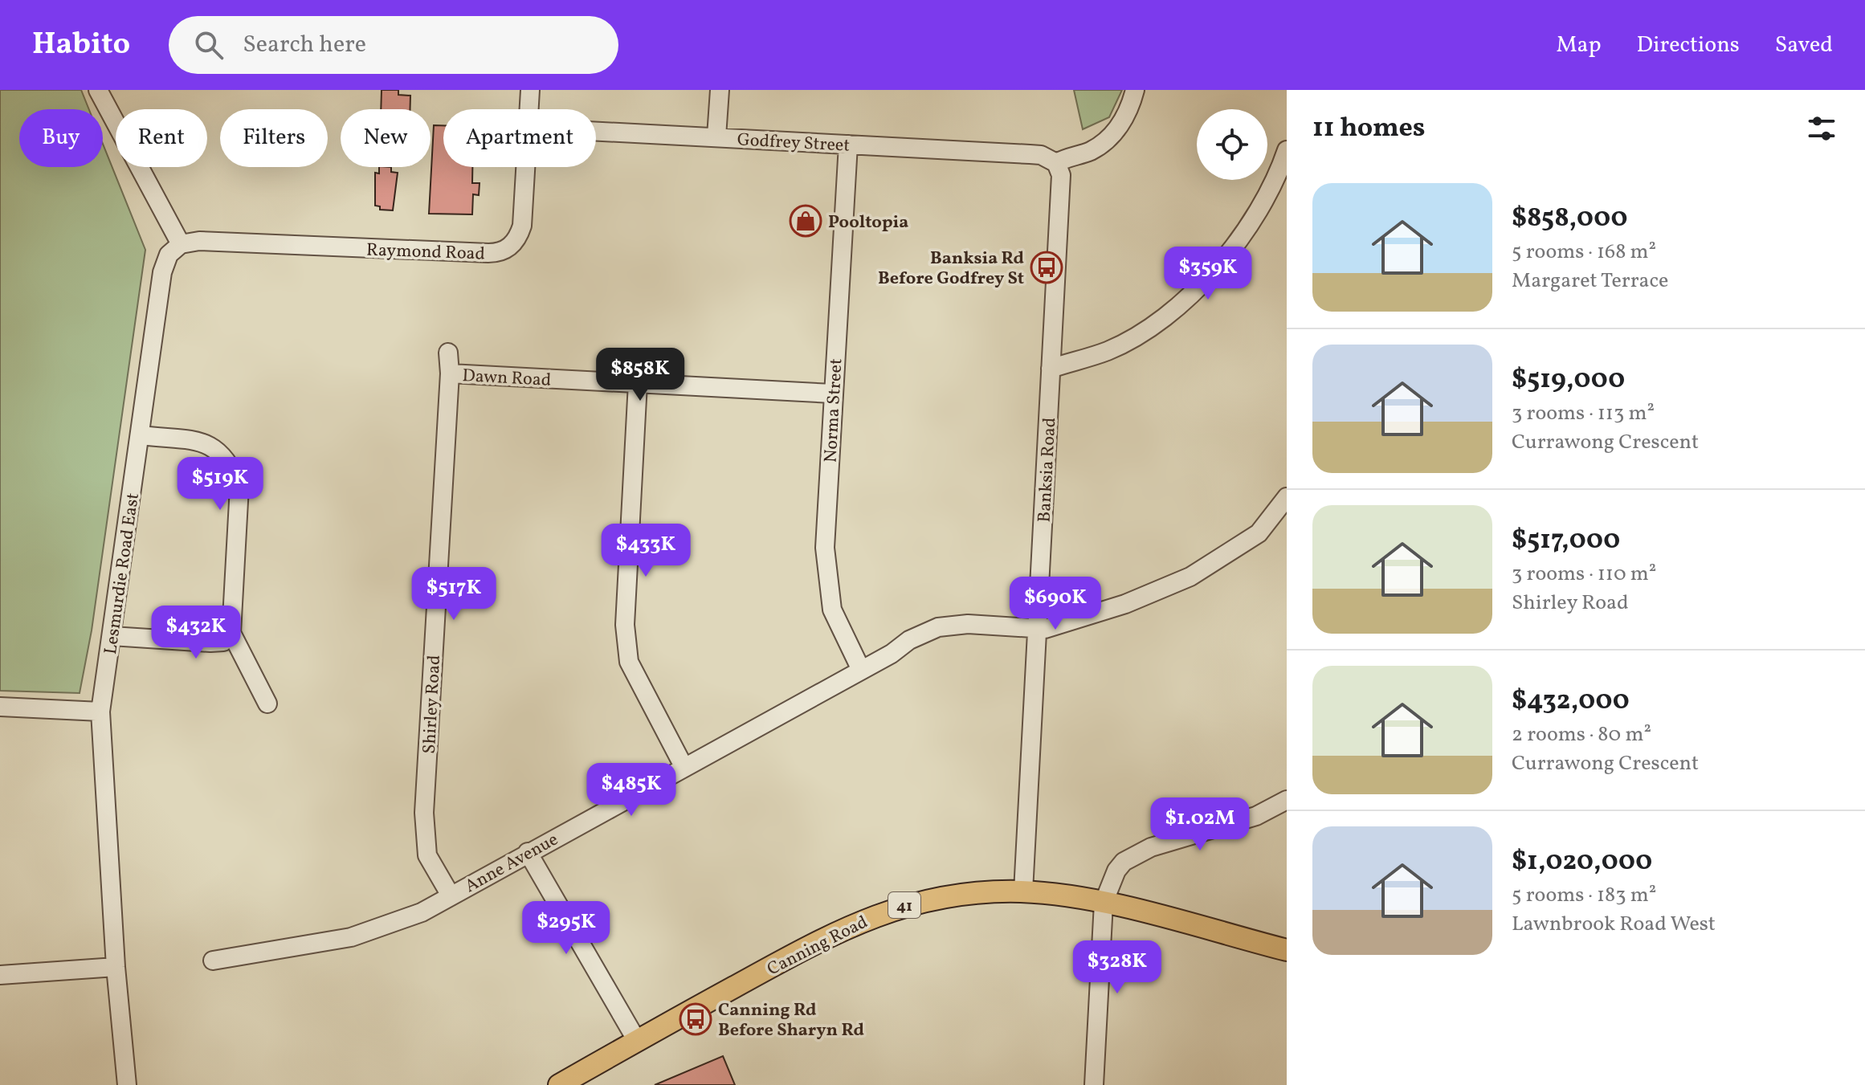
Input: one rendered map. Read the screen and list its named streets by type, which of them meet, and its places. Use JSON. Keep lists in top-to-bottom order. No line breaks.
{"streets":{"main road":["41","Canning Road"],"street":["Godfrey Street","Raymond Road","Dawn Road","Norma Street","Banksia Road","Lesmurdie Road East","Shirley Road","Anne Avenue"]},"crossings":[["Godfrey Street","Norma Street"],["Godfrey Street","Banksia Road"],["Raymond Road","Lesmurdie Road East"],["Dawn Road","Norma Street"],["Dawn Road","Shirley Road"],["Norma Street","Anne Avenue"],["Banksia Road","Anne Avenue"],["Banksia Road","Canning Road"],["Shirley Road","Anne Avenue"]],"places":{"shop":["Pooltopia"],"bus stop":["Banksia Rd Before Godfrey St","Canning Rd Before Sharyn Rd"]},"page":{"header":"Habito","search":"Search here","nav":["Map","Directions","Saved"],"heading":"11 homes","chip":["Buy","Rent","Filters","New","Apartment"],"list":[{"name":"$858,000","note":"5 rooms · 168 m² · Margaret Terrace"},{"name":"$519,000","note":"3 rooms · 113 m² · Currawong Crescent"},{"name":"$517,000","note":"3 rooms · 110 m² · Shirley Road"},{"name":"$432,000","note":"2 rooms · 80 m² · Currawong Crescent"},{"name":"$1,020,000","note":"5 rooms · 183 m² · Lawnbrook Road West"}],"price":["$359K","$858K","$519K","$433K","$517K","$690K","$432K","$485K","$1.02M","$295K","$328K"]}}
